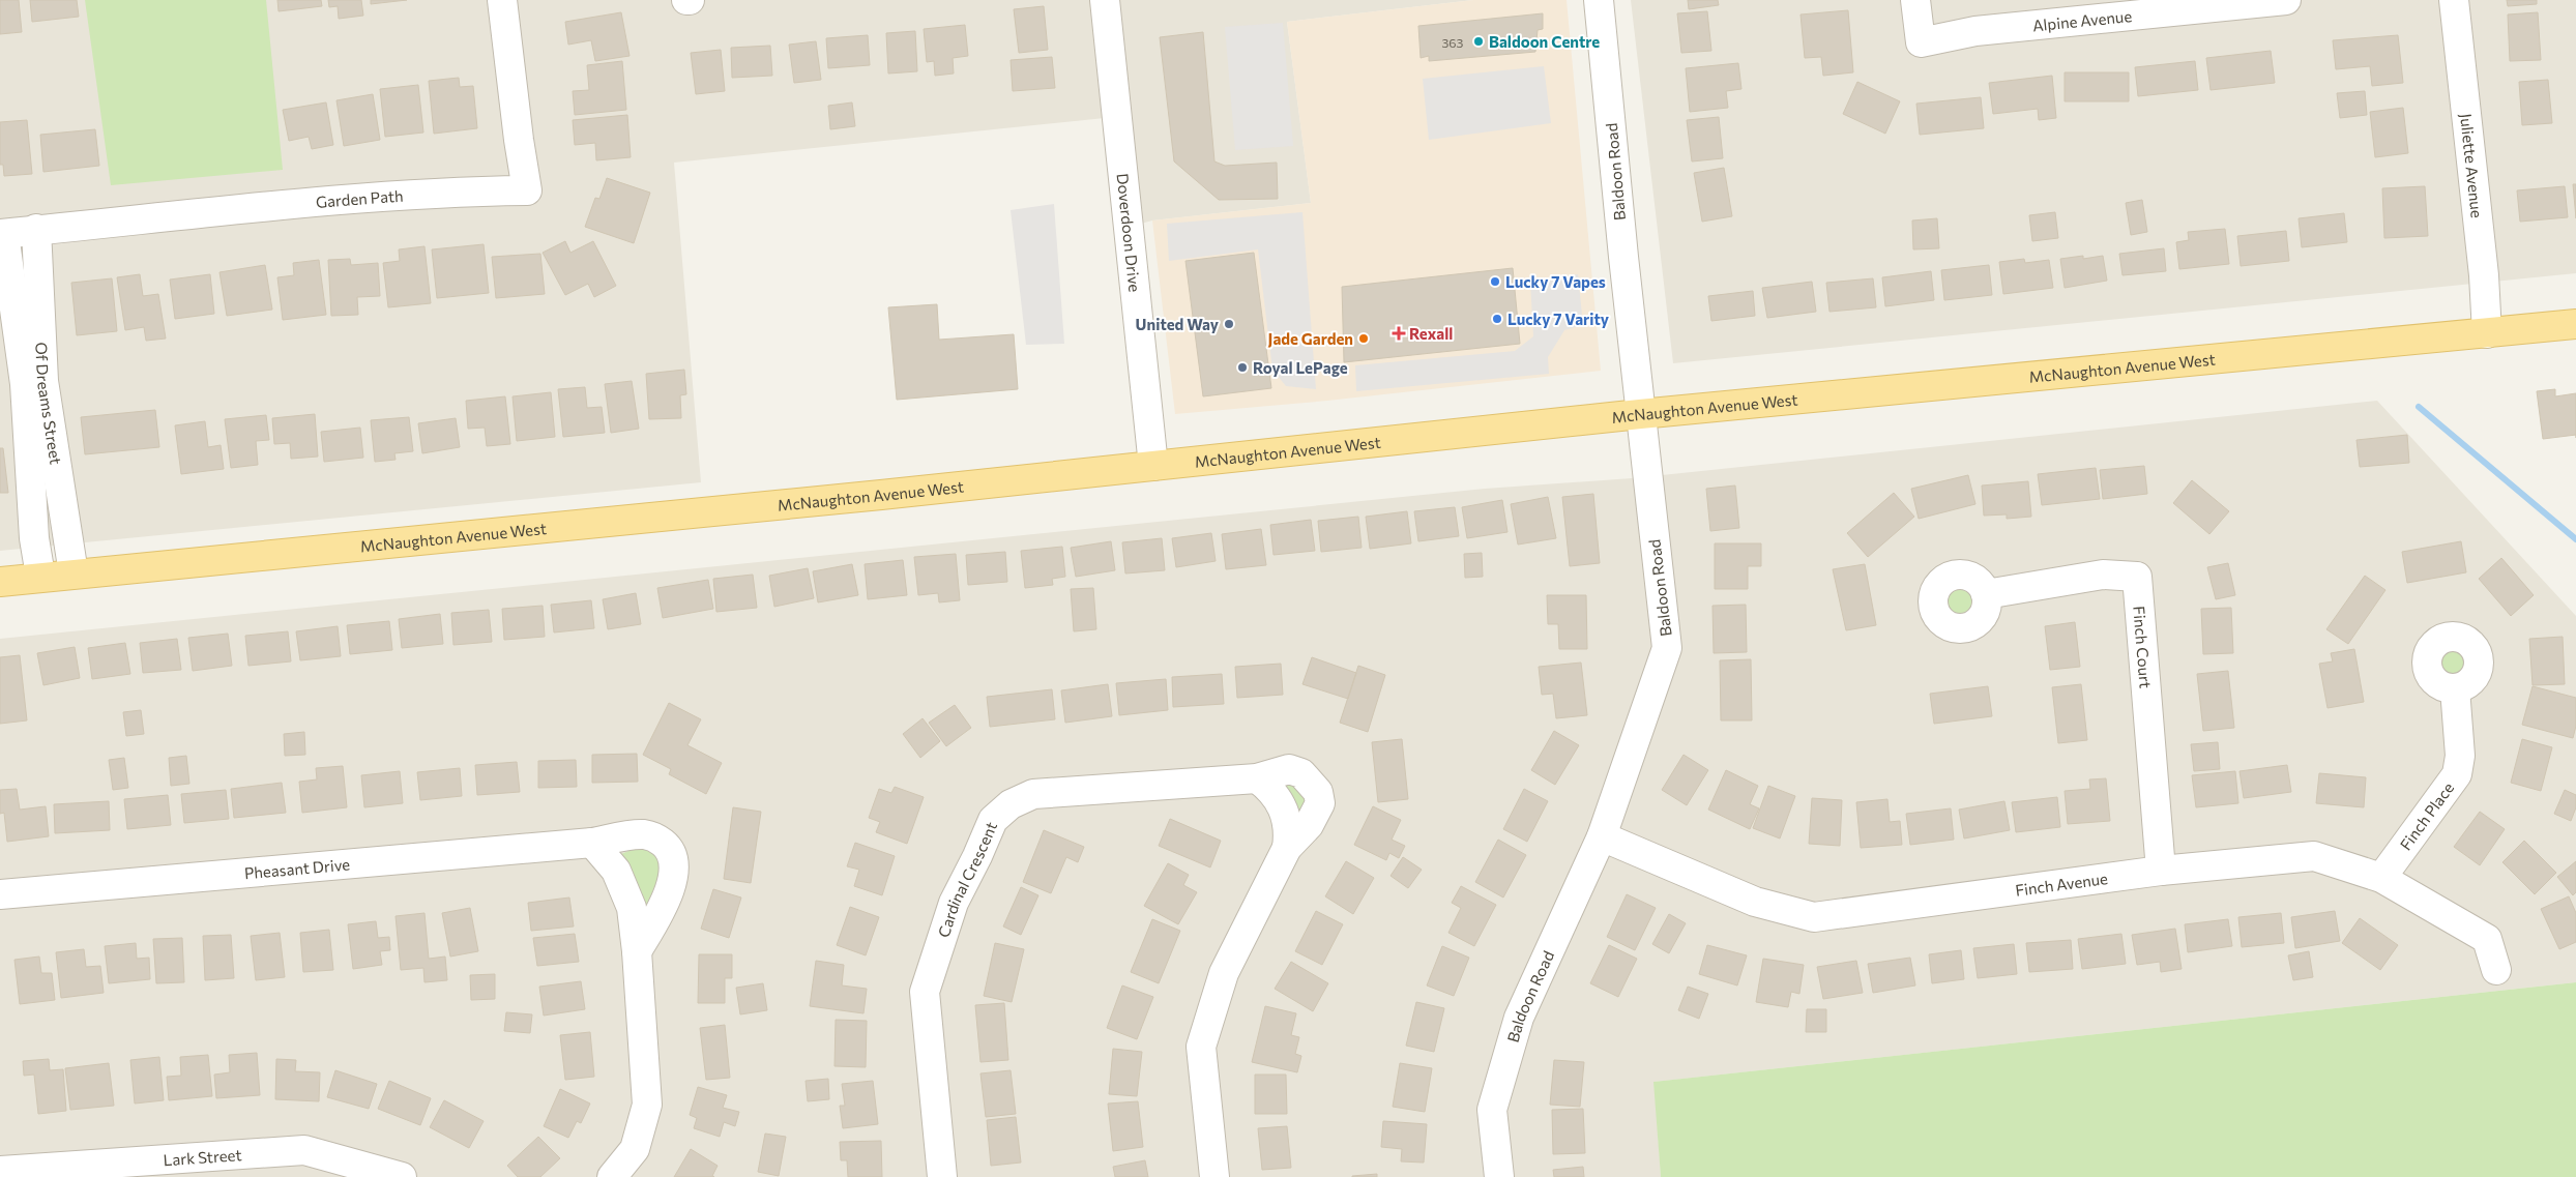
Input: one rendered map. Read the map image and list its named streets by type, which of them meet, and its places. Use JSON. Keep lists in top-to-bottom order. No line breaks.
{"streets":{"main road":["McNaughton Avenue West"],"street":["Alpine Avenue","Juliette Avenue","Baldoon Road","Garden Path","Doverdoon Drive","Of Dreams Street","Finch Court","Finch Place","Pheasant Drive","Cardinal Crescent","Finch Avenue","Lark Street"]},"crossings":[["Juliette Avenue","McNaughton Avenue West"],["Baldoon Road","McNaughton Avenue West"],["Baldoon Road","Finch Avenue"],["Garden Path","Of Dreams Street"],["Doverdoon Drive","McNaughton Avenue West"],["McNaughton Avenue West","Of Dreams Street"],["Finch Court","Finch Avenue"],["Finch Place","Finch Avenue"]],"places":{"other":["Baldoon Centre","Lucky 7 Vapes","Lucky 7 Varity","United Way","Jade Garden","Royal LePage"],"health":["Rexall"]},"house_numbers":["363"]}
